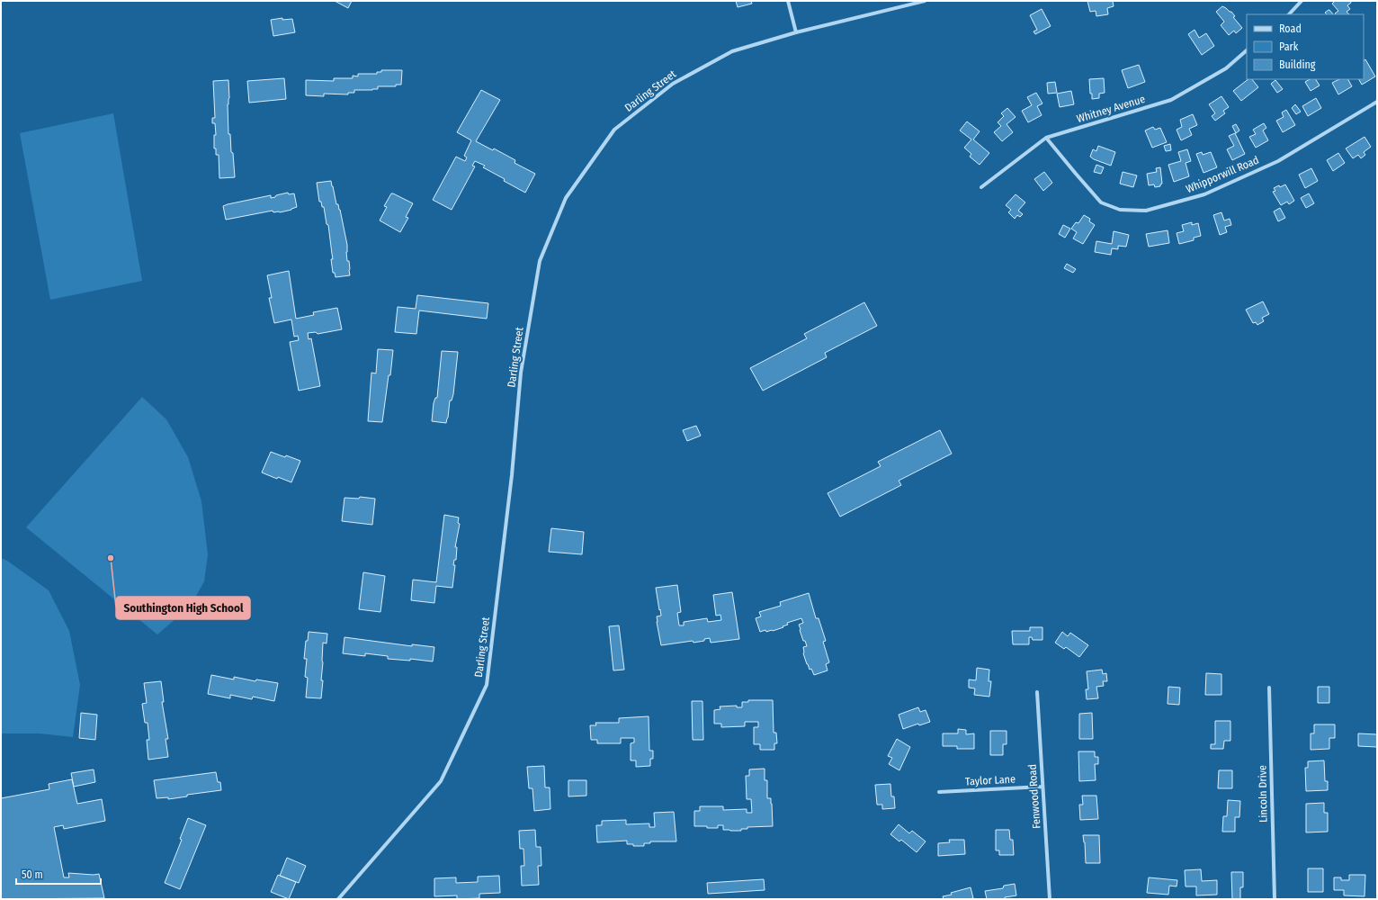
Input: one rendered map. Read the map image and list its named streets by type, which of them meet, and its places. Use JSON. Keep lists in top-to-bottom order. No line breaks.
{"streets":{"street":["Darling Street","Whitney Avenue","Whipporwill Road","Taylor Lane","Lincoln Drive","Fenwood Road"]},"crossings":[["Whitney Avenue","Whipporwill Road"],["Taylor Lane","Fenwood Road"]],"places":["Southington High School"],"legend":["Road","Park","Building"],"scale_bar":"50 m"}
